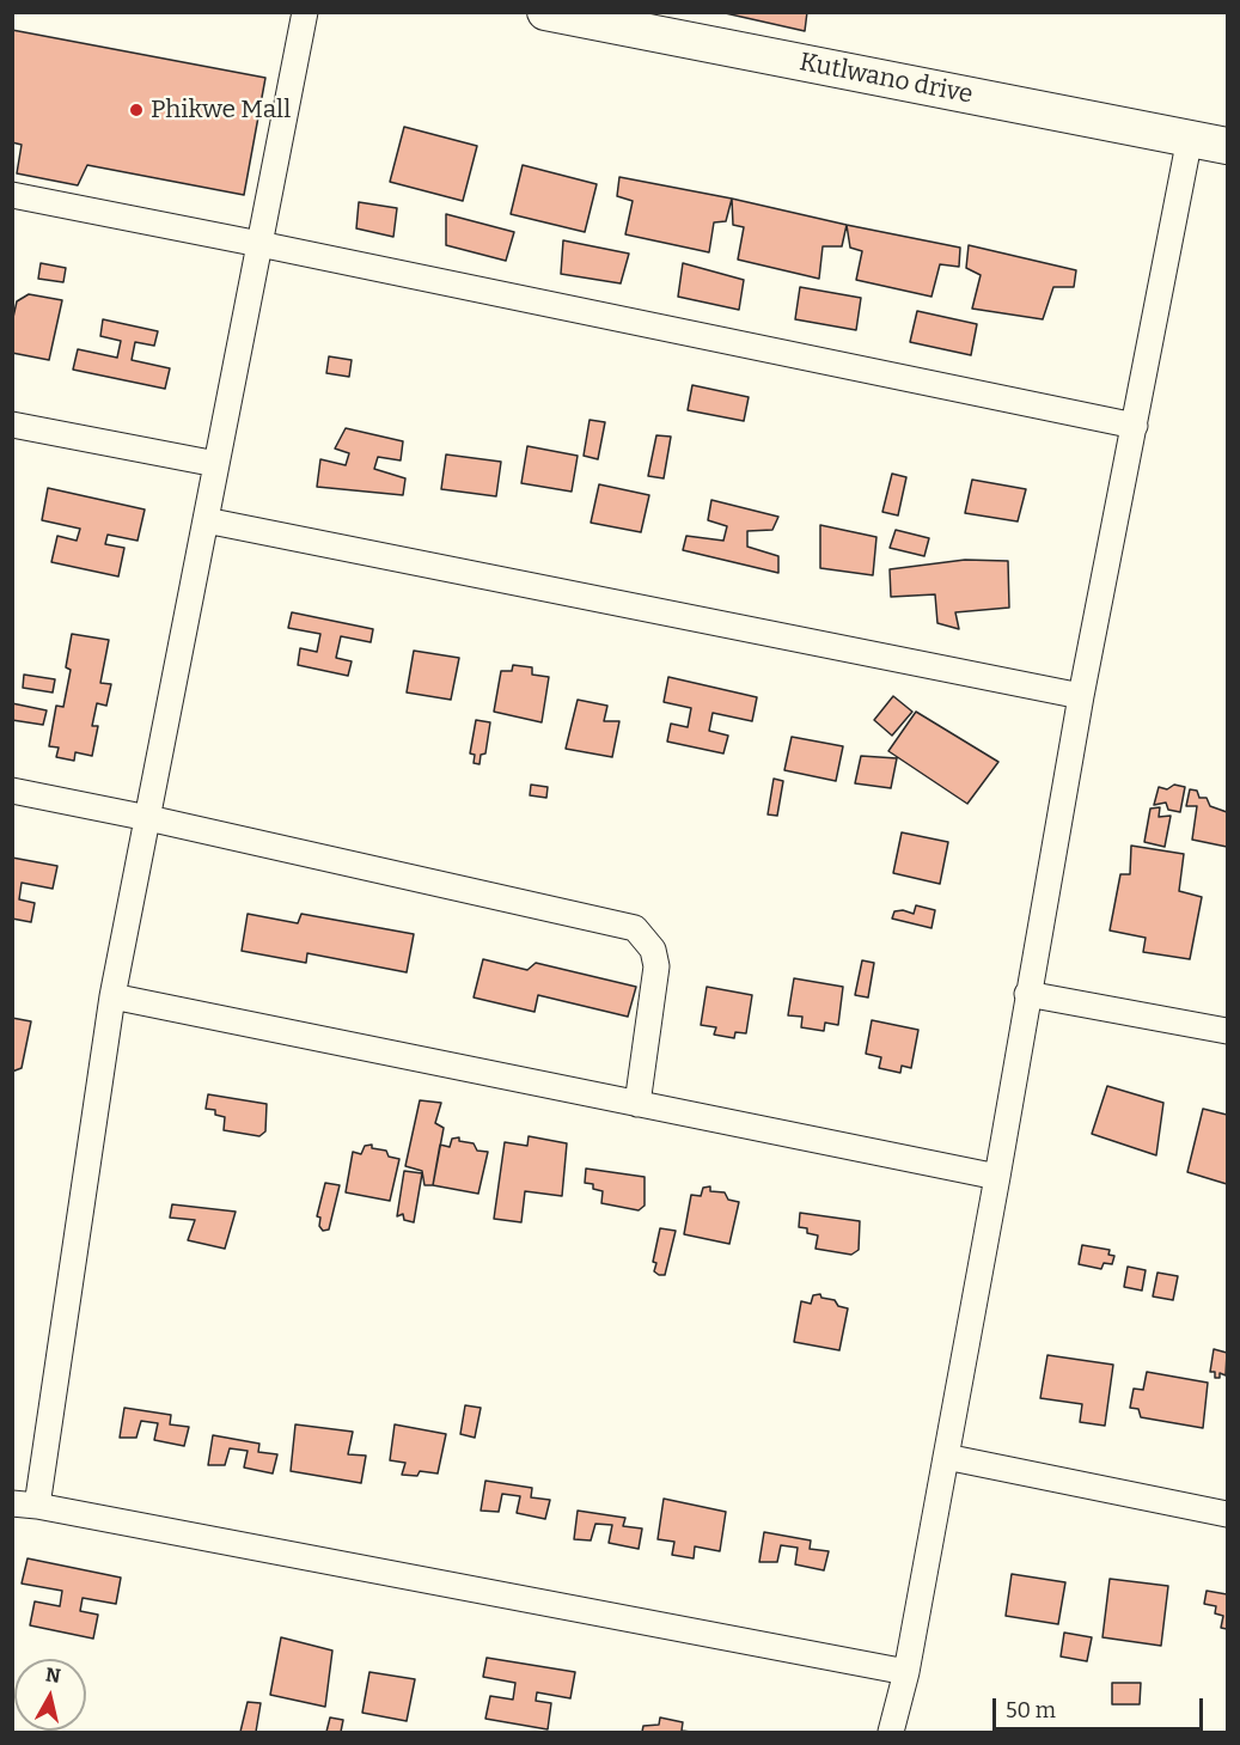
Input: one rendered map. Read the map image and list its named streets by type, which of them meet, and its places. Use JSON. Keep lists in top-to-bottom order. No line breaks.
{"streets":{"street":["Kutlwano drive"]},"places":["Phikwe Mall"],"scale_bar":"50 m","north":"top"}
